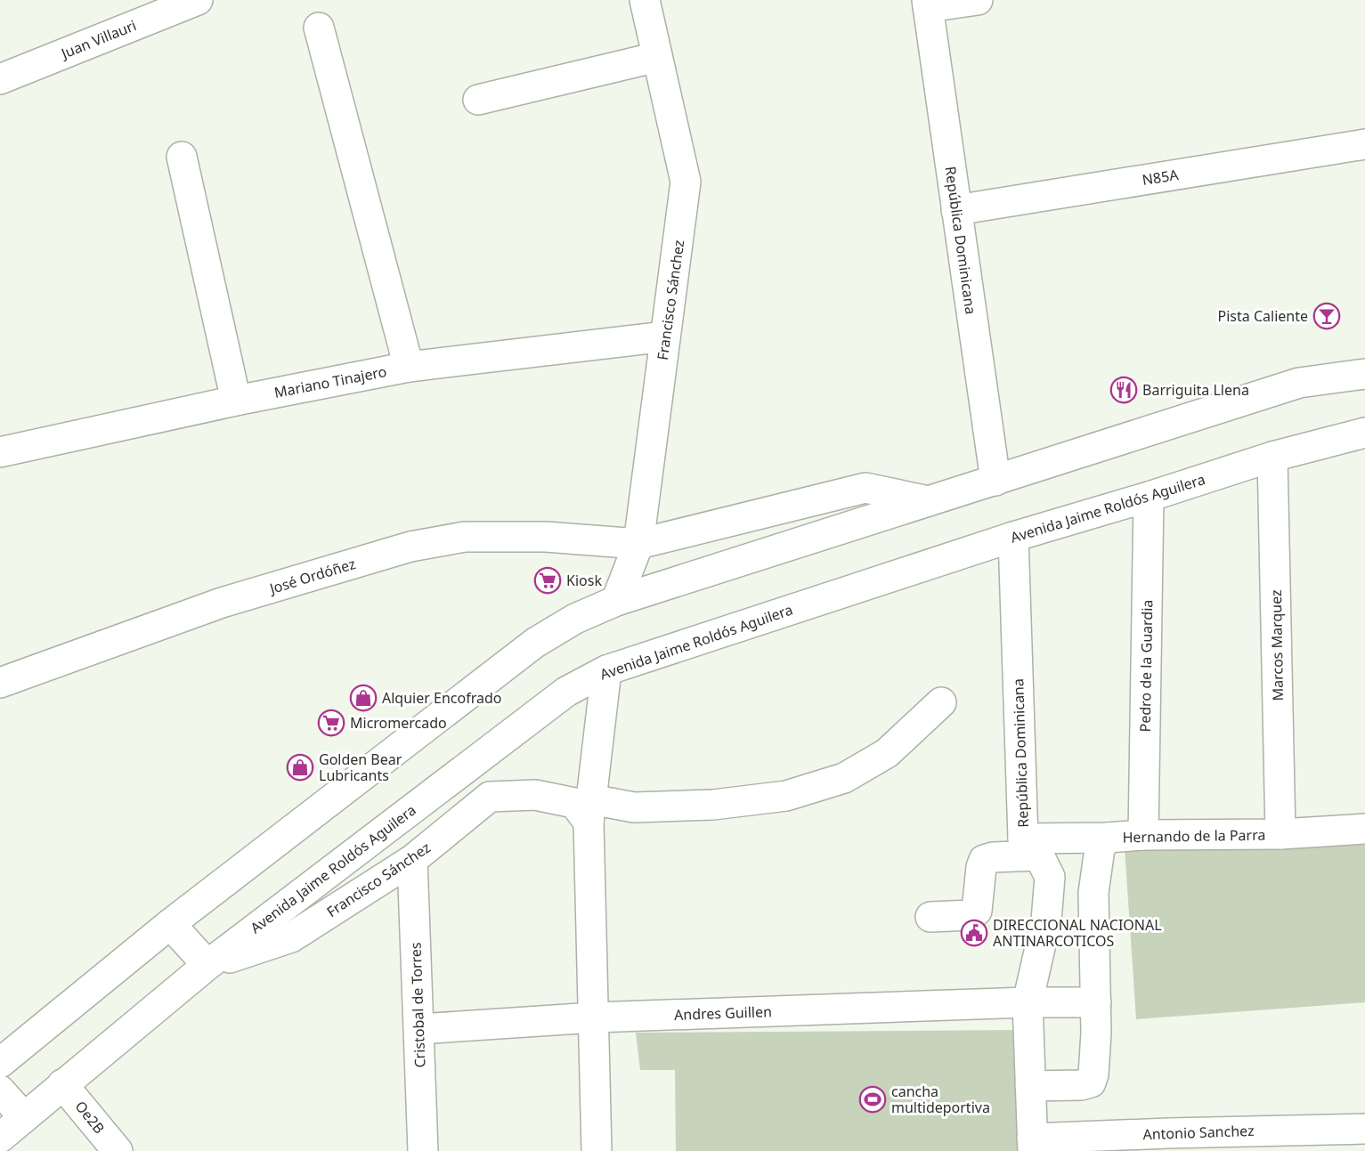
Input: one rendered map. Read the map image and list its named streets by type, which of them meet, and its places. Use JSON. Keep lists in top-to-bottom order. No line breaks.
{"streets":{"street":["Juan Villauri","N85A","República Dominicana","Francisco Sánchez","Mariano Tinajero","Avenida Jaime Roldós Aguilera","José Ordóñez","Marcos Marquez","Pedro de la Guardia","Hernando de la Parra","Cristobal de Torres","Andres Guillen","Oe2B","Antonio Sanchez"]},"crossings":[["N85A","República Dominicana"],["República Dominicana","Avenida Jaime Roldós Aguilera"],["República Dominicana","Hernando de la Parra"],["República Dominicana","Andres Guillen"],["República Dominicana","Antonio Sanchez"],["Francisco Sánchez","Mariano Tinajero"],["Francisco Sánchez","Avenida Jaime Roldós Aguilera"],["Francisco Sánchez","José Ordóñez"],["Francisco Sánchez","Cristobal de Torres"],["Avenida Jaime Roldós Aguilera","Marcos Marquez"],["Avenida Jaime Roldós Aguilera","Pedro de la Guardia"],["Avenida Jaime Roldós Aguilera","Oe2B"],["Marcos Marquez","Hernando de la Parra"],["Pedro de la Guardia","Hernando de la Parra"],["Cristobal de Torres","Andres Guillen"]],"places":{"bar":["Pista Caliente"],"restaurant":["Barriguita Llena"],"supermarket":["Kiosk","Micromercado"],"shop":["Alquier Encofrado","Golden Bear Lubricants"],"public building":["DIRECCIONAL NACIONAL ANTINARCOTICOS"],"sports":["cancha multideportiva"]}}
